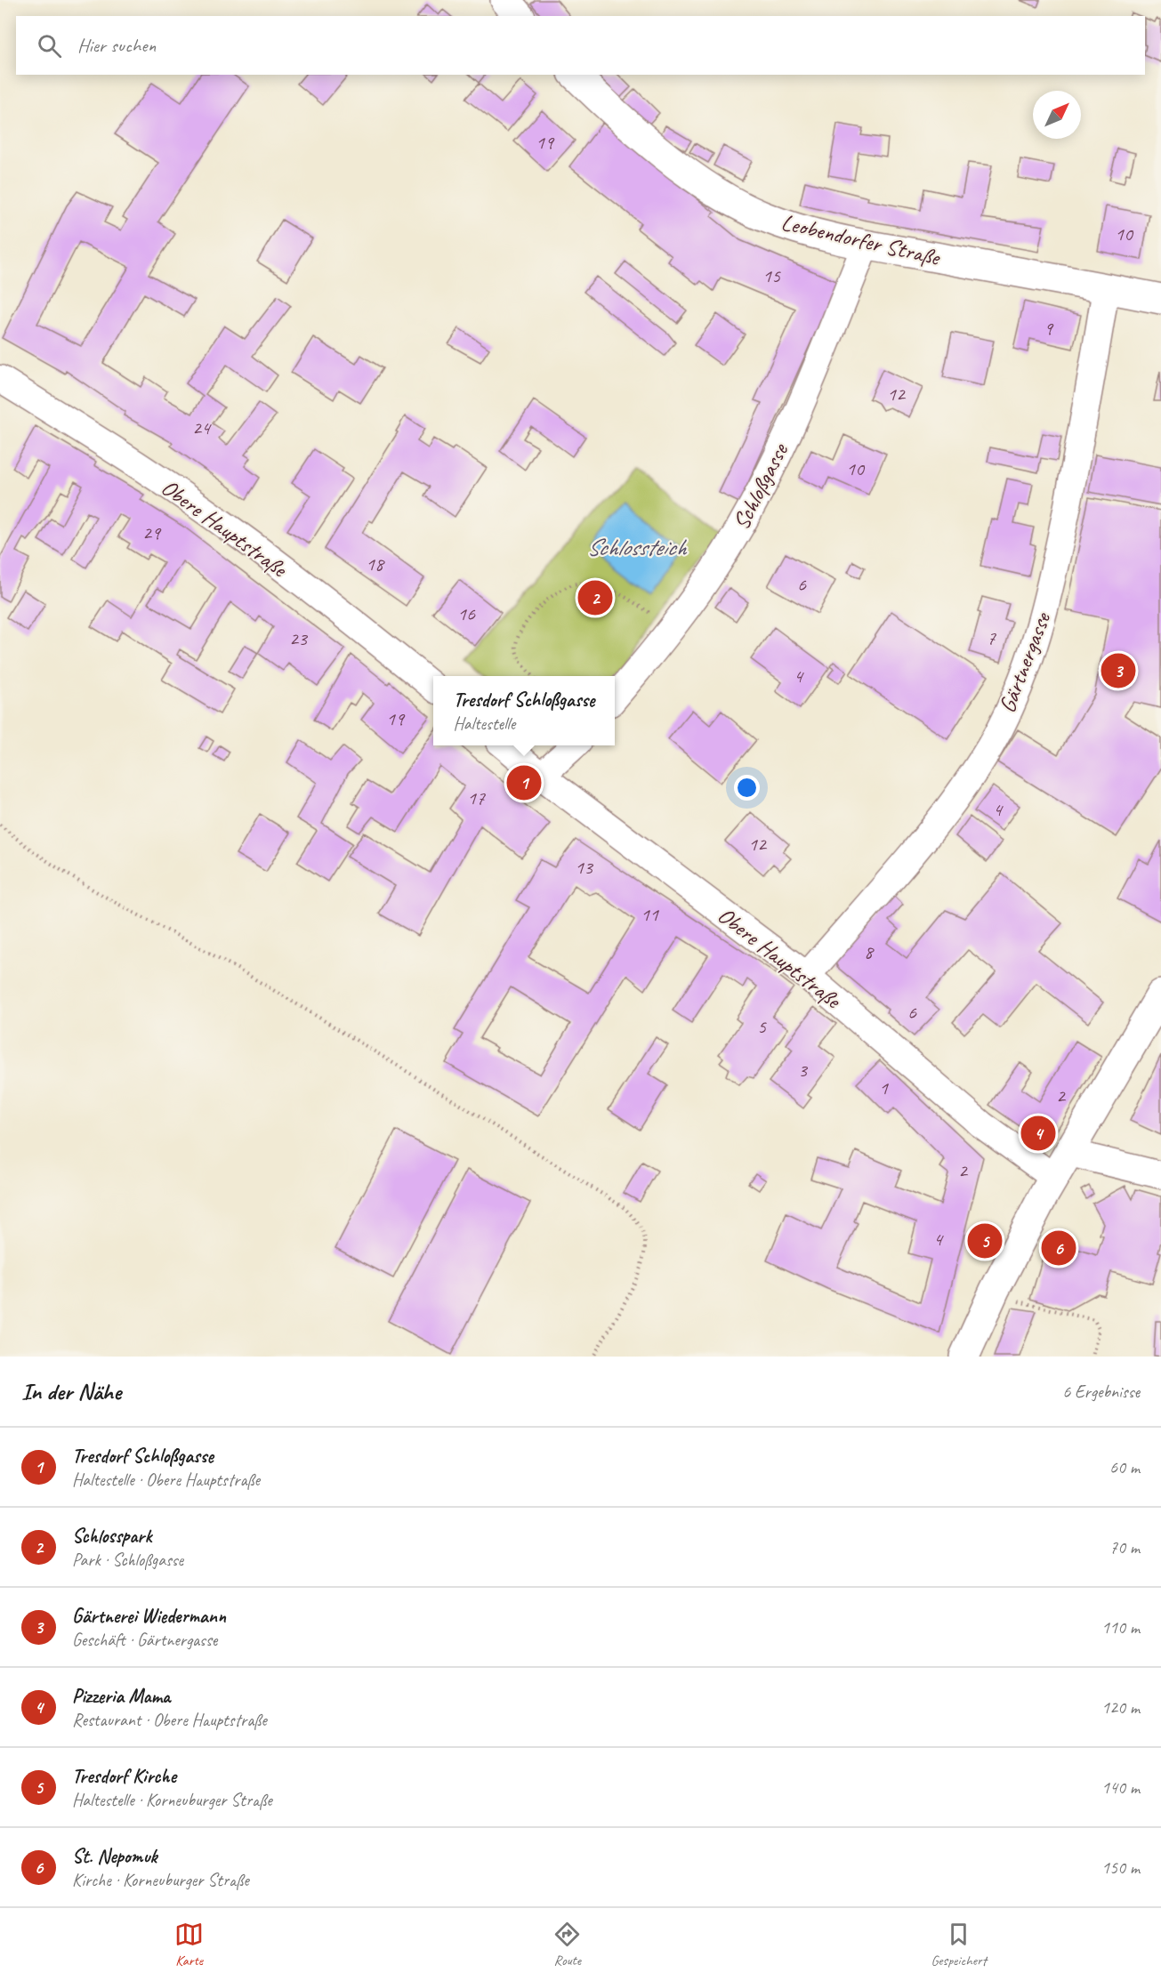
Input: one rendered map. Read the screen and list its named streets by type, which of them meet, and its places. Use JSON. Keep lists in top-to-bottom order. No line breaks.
{"streets":{"street":["Leobendorfer Straße","Schloßgasse","Obere Hauptstraße","Gärtnergasse"]},"crossings":[["Leobendorfer Straße","Schloßgasse"],["Leobendorfer Straße","Gärtnergasse"],["Obere Hauptstraße","Gärtnergasse"]],"water":["Schlossteich"],"house_numbers":["19","10","15","9","12","24","10","29","18","6","16","7","23","4","19","17","4","12","13","11","8","6","5","3","1","2","2","4"],"north":"top right","page":{"search":"Hier suchen","pins":["2","3","1","4","5","6"],"popup":["Tresdorf Schloßgasse","Haltestelle"],"heading":["In der Nähe","6 Ergebnisse"],"list":[{"mark":"1","name":"Tresdorf Schloßgasse","note":"Haltestelle · Obere Hauptstraße","value":"60 m"},{"mark":"2","name":"Schlosspark","note":"Park · Schloßgasse","value":"70 m"},{"mark":"3","name":"Gärtnerei Wiedermann","note":"Geschäft · Gärtnergasse","value":"110 m"},{"mark":"4","name":"Pizzeria Mama","note":"Restaurant · Obere Hauptstraße","value":"120 m"},{"mark":"5","name":"Tresdorf Kirche","note":"Haltestelle · Korneuburger Straße","value":"140 m"},{"mark":"6","name":"St. Nepomuk","note":"Kirche · Korneuburger Straße","value":"150 m"}],"nav":["Karte","Route","Gespeichert"]}}
